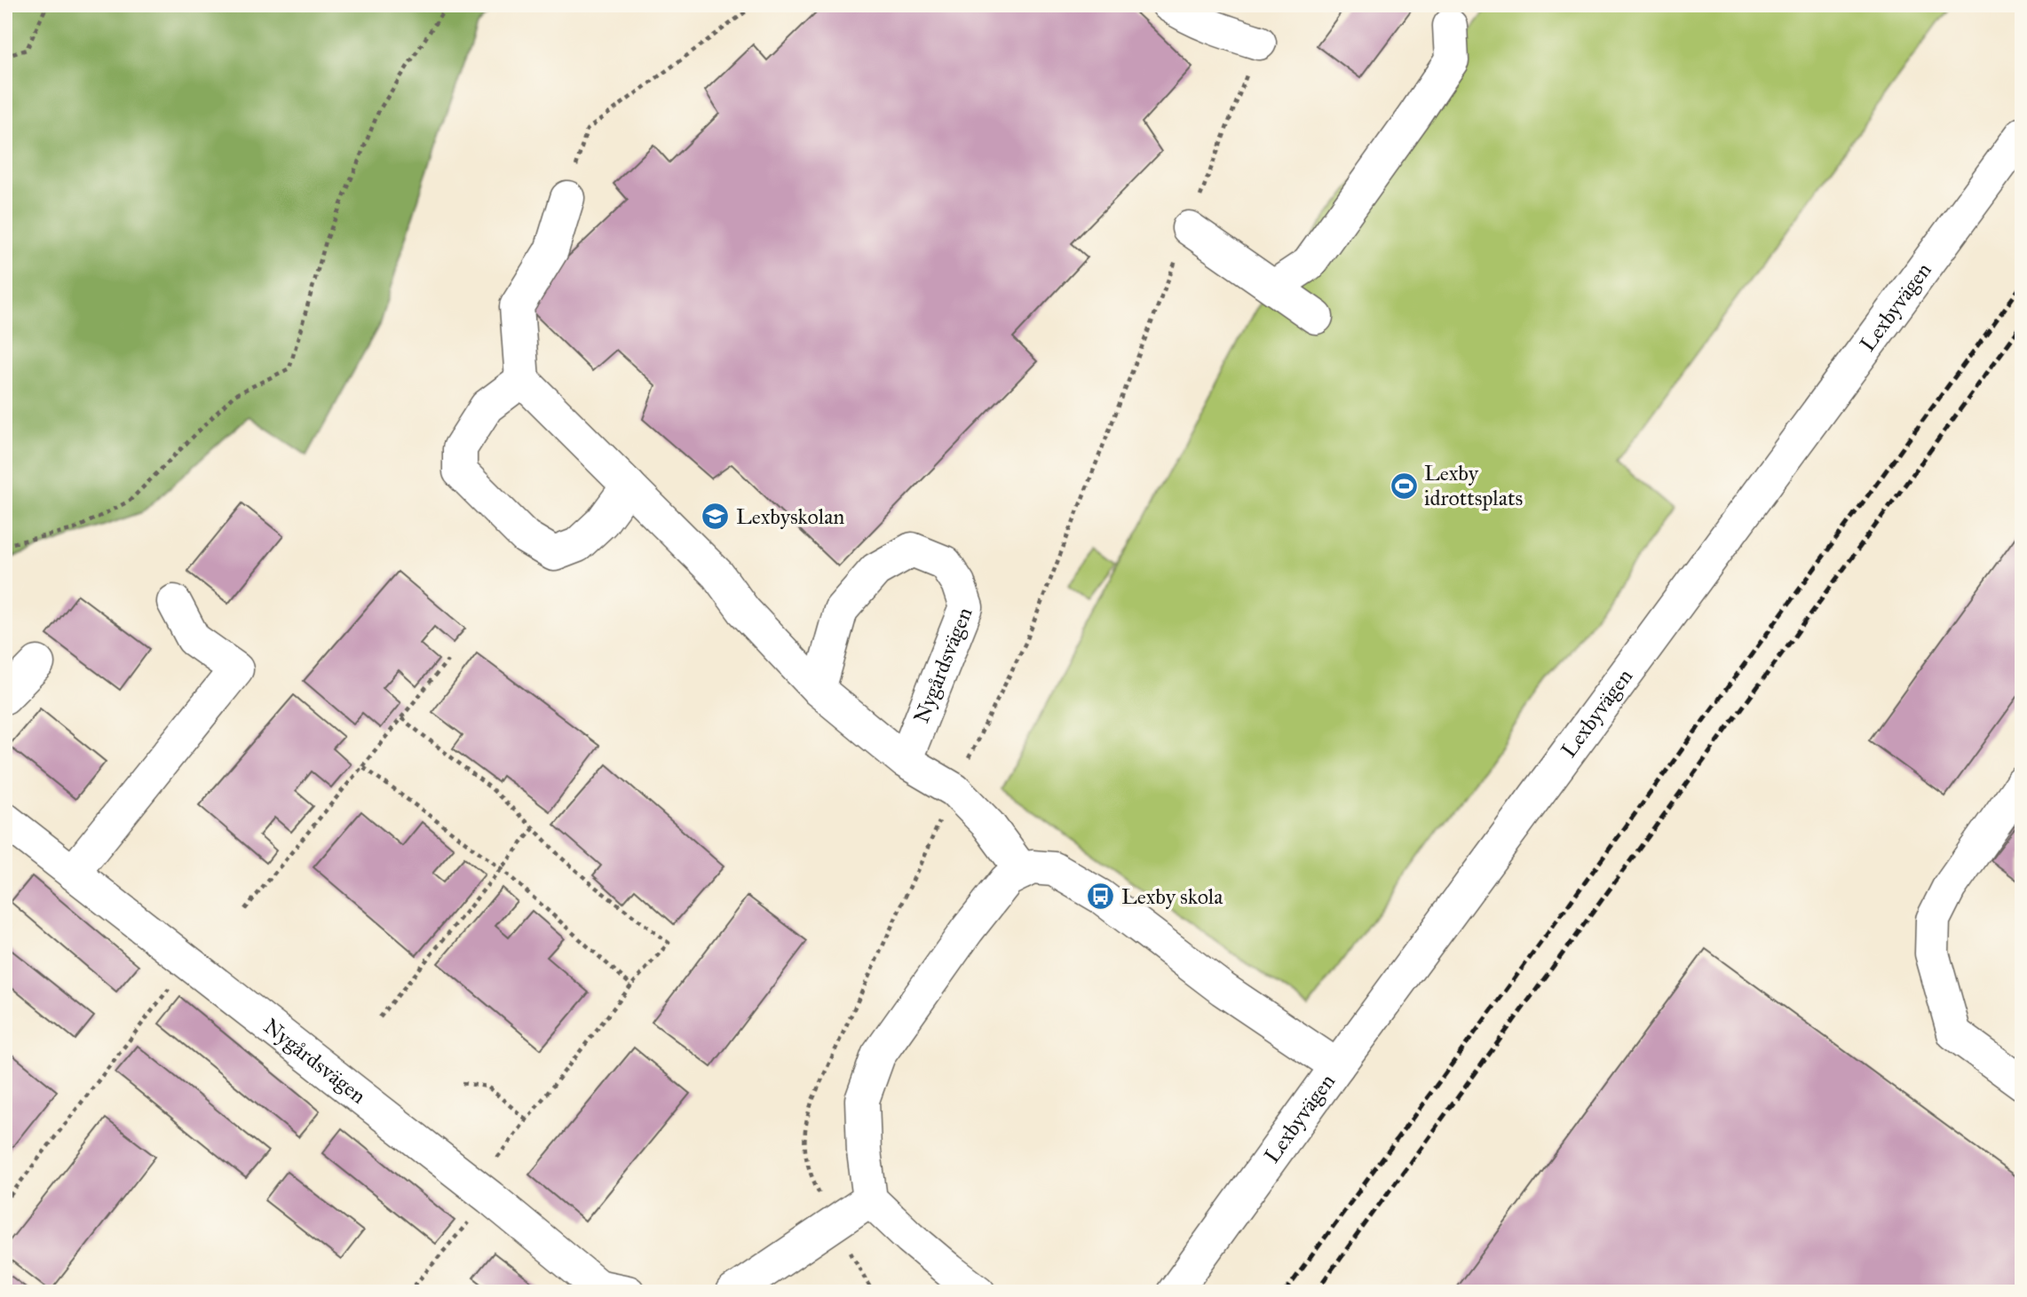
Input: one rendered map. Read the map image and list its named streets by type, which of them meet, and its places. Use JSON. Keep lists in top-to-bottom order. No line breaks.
{"streets":{"street":["Lexbyvägen","Nygårdsvägen"]},"places":{"sports":["Lexby idrottsplats"],"school or university":["Lexbyskolan"],"bus stop":["Lexby skola"]}}
